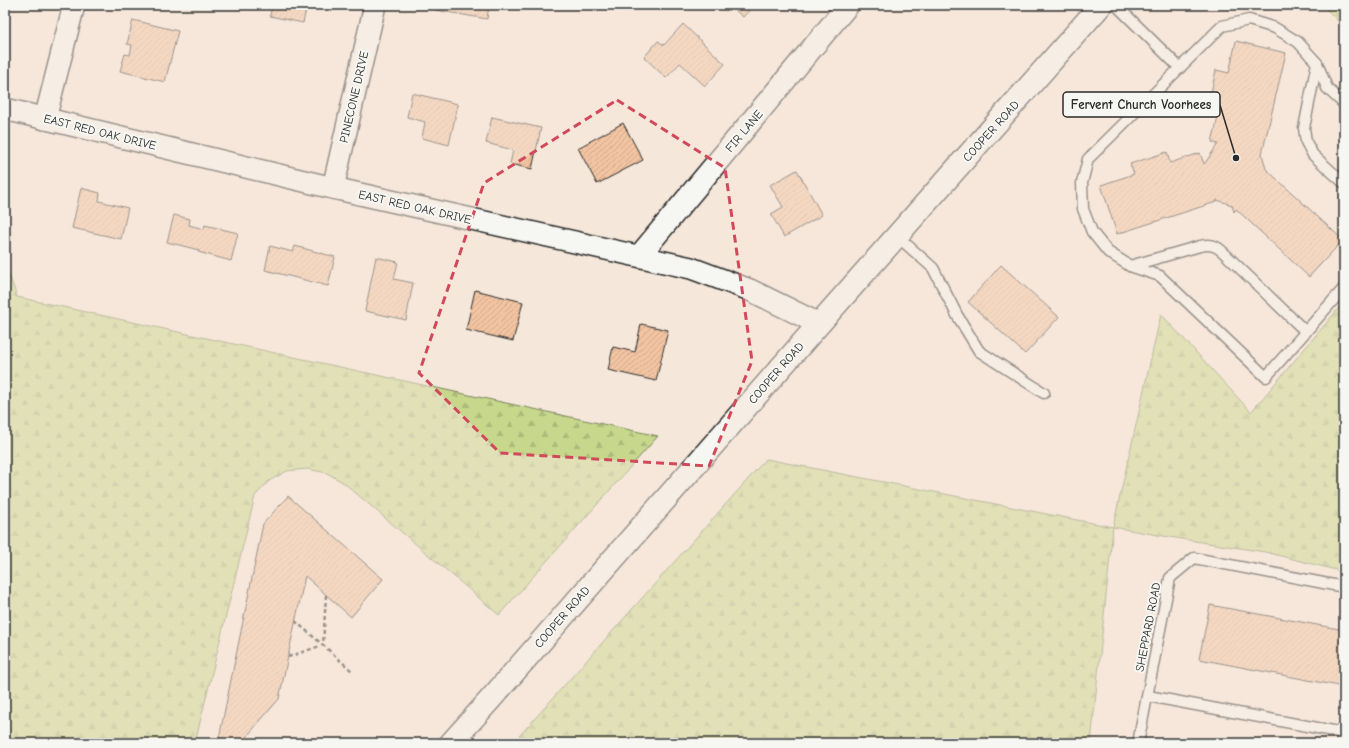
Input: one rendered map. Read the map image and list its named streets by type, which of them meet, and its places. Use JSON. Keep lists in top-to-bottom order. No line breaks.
{"streets":{"street":["PINECONE DRIVE","FIR LANE","COOPER ROAD","EAST RED OAK DRIVE"],"lane":["SHEPPARD ROAD"]},"crossings":[["PINECONE DRIVE","EAST RED OAK DRIVE"],["FIR LANE","EAST RED OAK DRIVE"],["COOPER ROAD","EAST RED OAK DRIVE"]],"places":["Fervent Church Voorhees"]}
